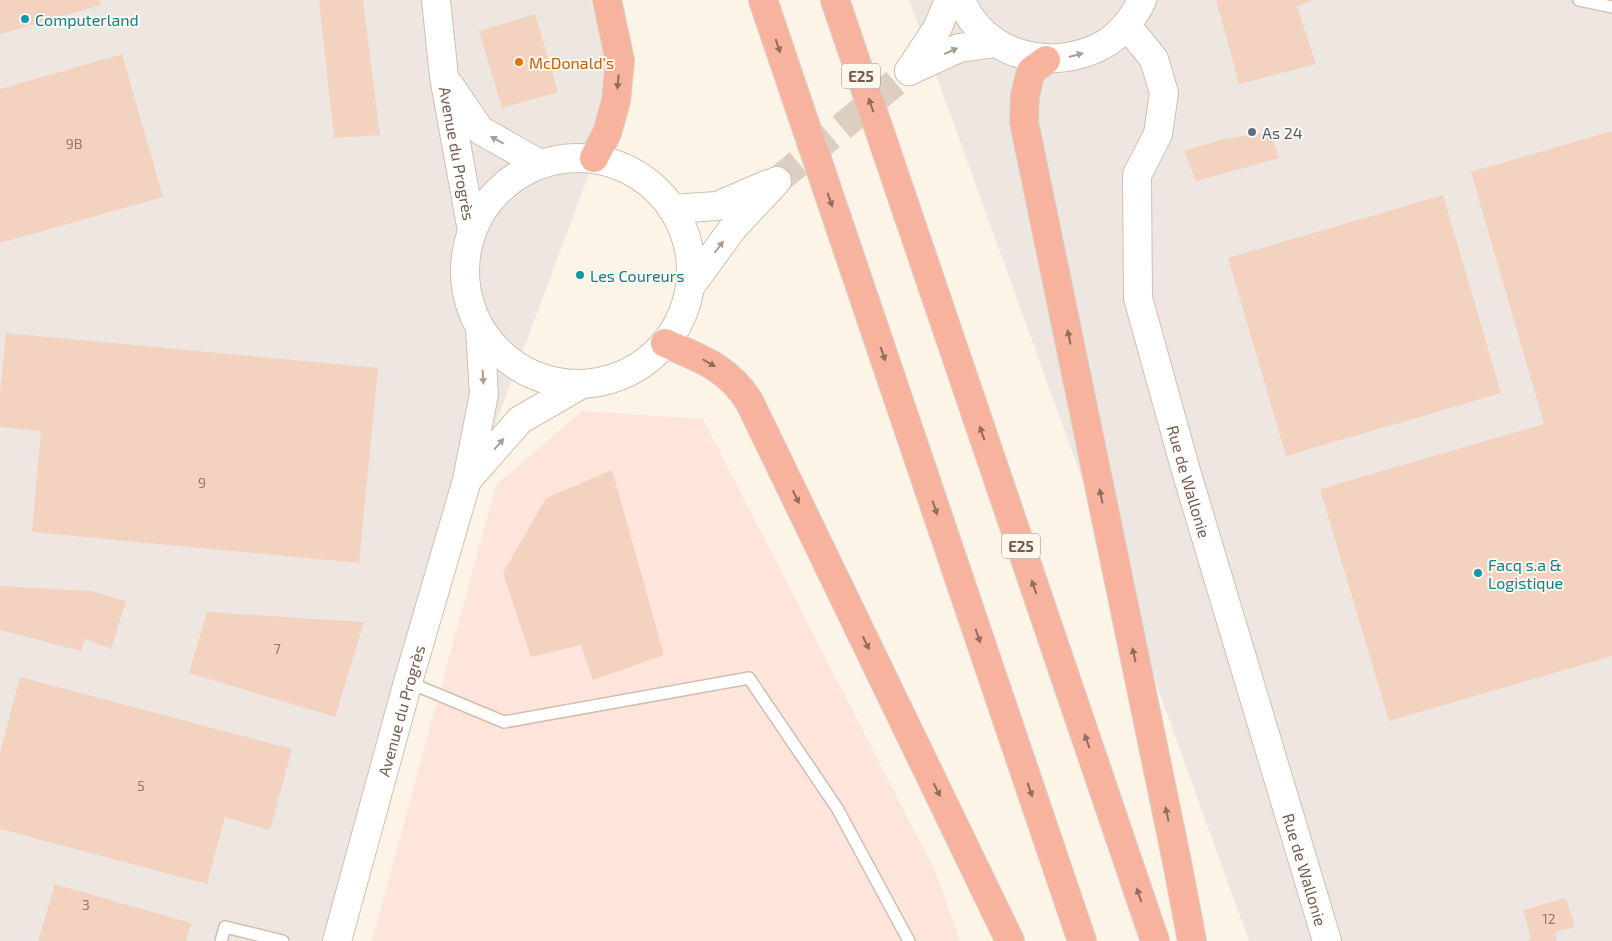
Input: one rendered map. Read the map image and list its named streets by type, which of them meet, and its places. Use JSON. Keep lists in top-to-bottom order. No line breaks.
{"streets":{"highway":["E25"],"street":["Avenue du Progrès","Rue de Wallonie"]},"places":["Computerland","McDonald's","As 24","Les Coureurs","Facq s.a & Logistique"],"house_numbers":["9B","9","7","5","3","12"]}
